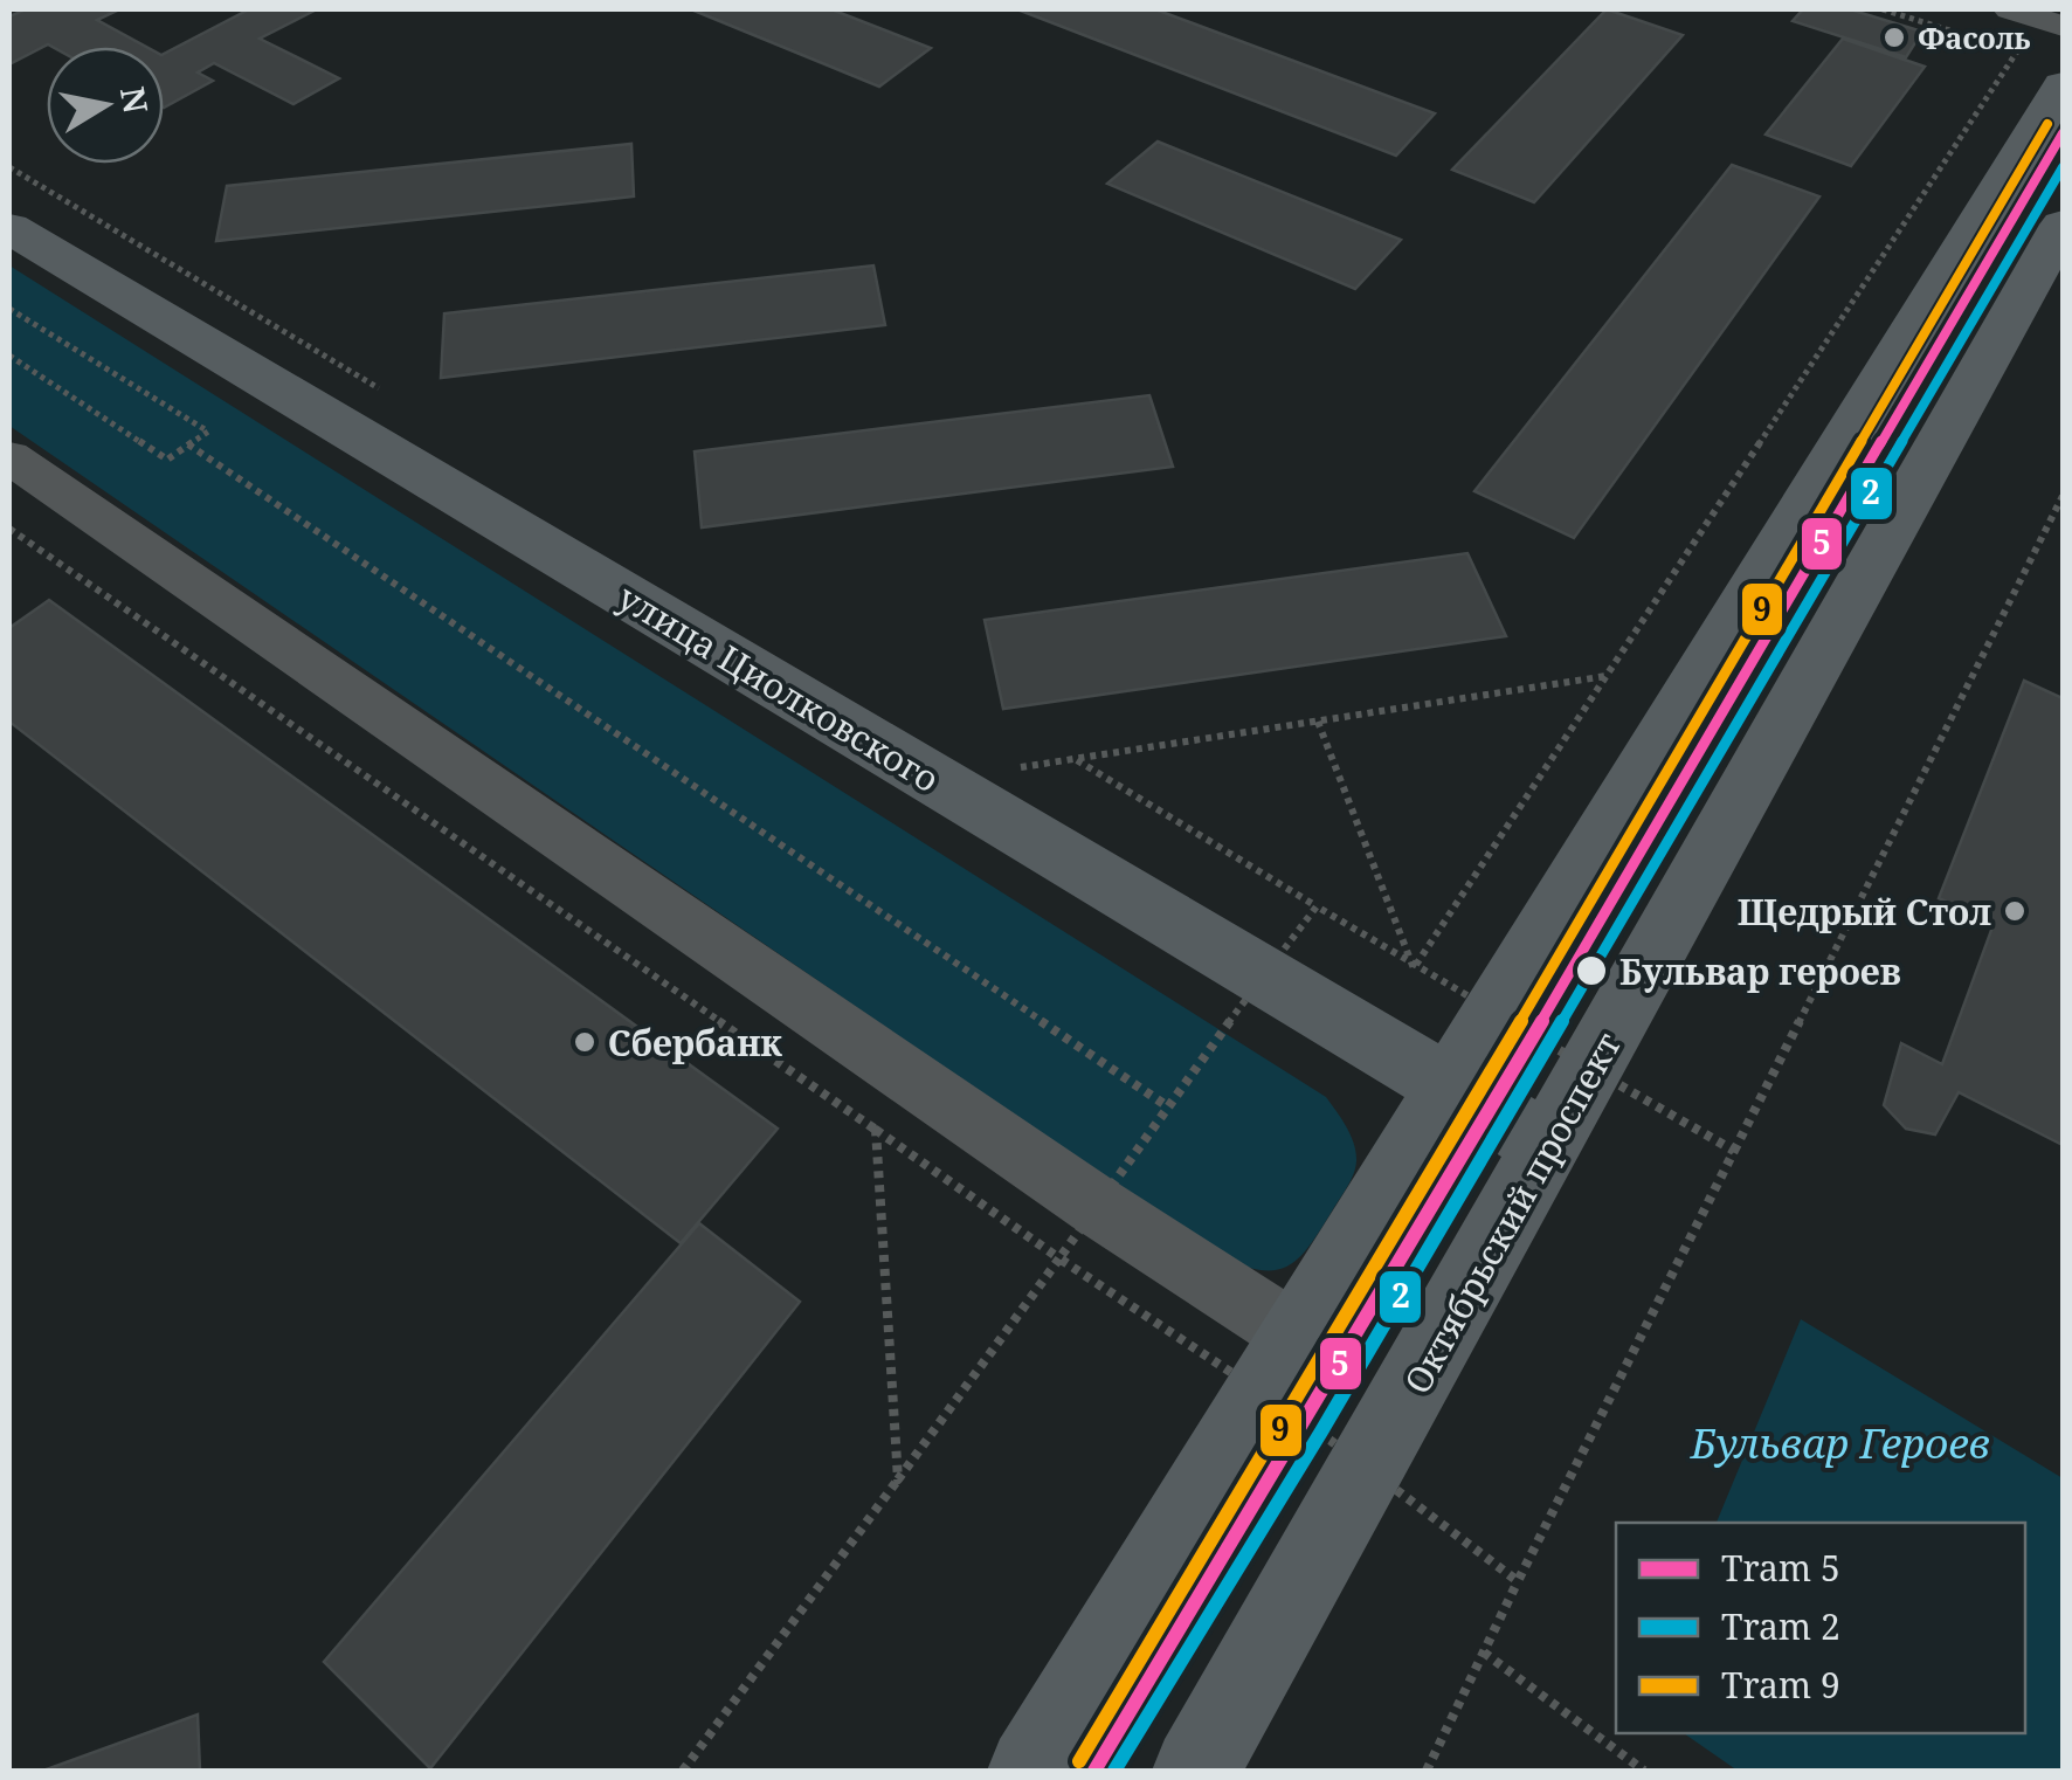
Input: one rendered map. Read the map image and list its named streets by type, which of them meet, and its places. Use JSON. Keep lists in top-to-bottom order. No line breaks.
{"streets":{"main road":["улица Циолковского","Октябрьский проспект"]},"crossings":[["улица Циолковского","Октябрьский проспект"]],"parks":["Бульвар Героев"],"places":["Фасоль","Щедрый Стол","Бульвар героев","Сбербанк"],"lines":["tram line 9","tram line 5","tram line 2"],"legend":["Tram 5","Tram 2","Tram 9"],"north":"right"}
